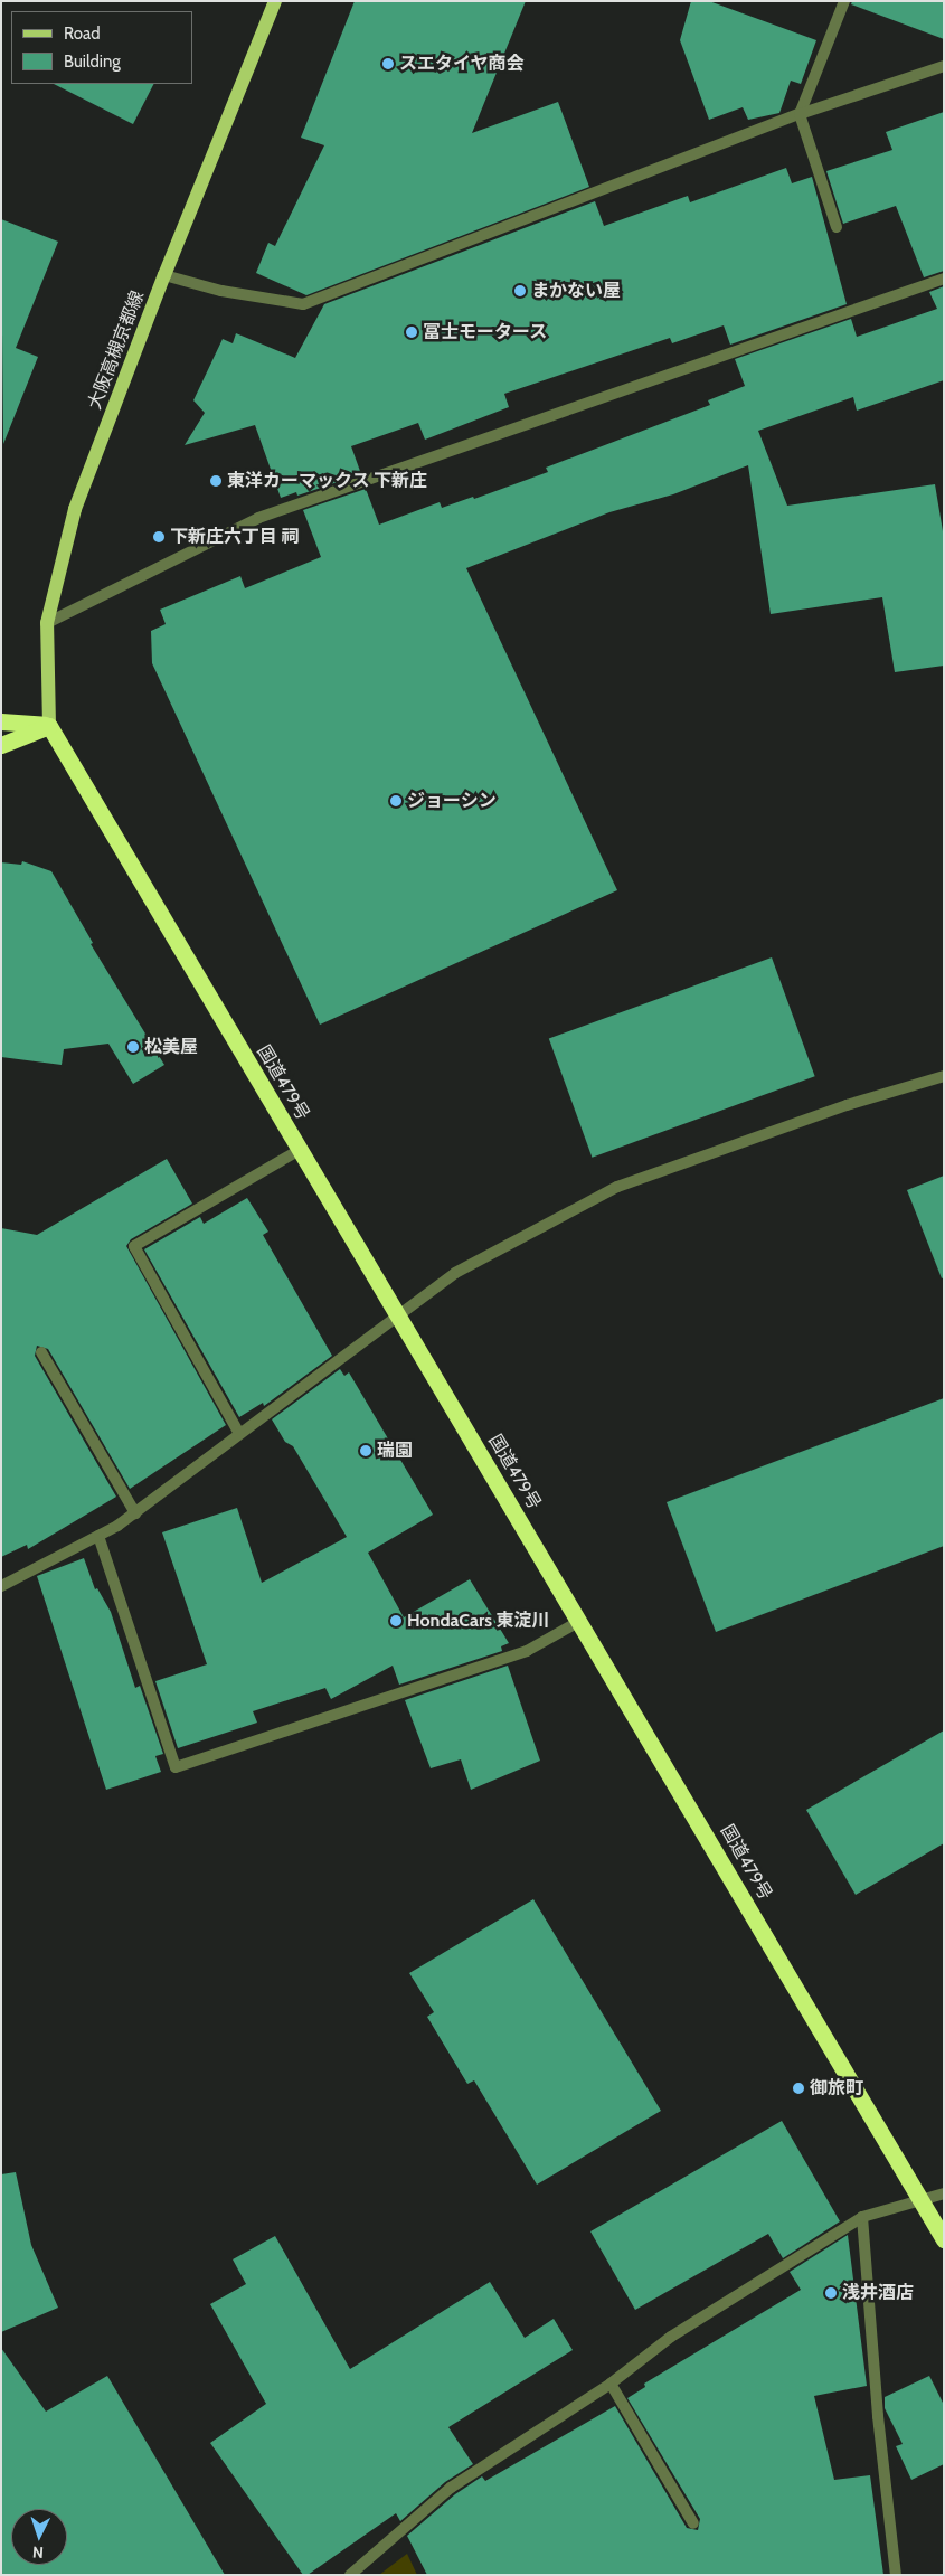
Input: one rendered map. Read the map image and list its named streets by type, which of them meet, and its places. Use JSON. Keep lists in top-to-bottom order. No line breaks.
{"streets":{"highway":["国道479号"],"main road":["大阪高槻京都線"]},"crossings":[["大阪高槻京都線","国道479号"]],"places":["スエタイヤ商会","まかない屋","冨士モータース","東洋カーマックス 下新庄","下新庄六丁目 祠","ジョーシン","松美屋","瑞園","HondaCars 東淀川","御旅町","浅井酒店"],"legend":["Road","Building"],"north":"bottom"}
